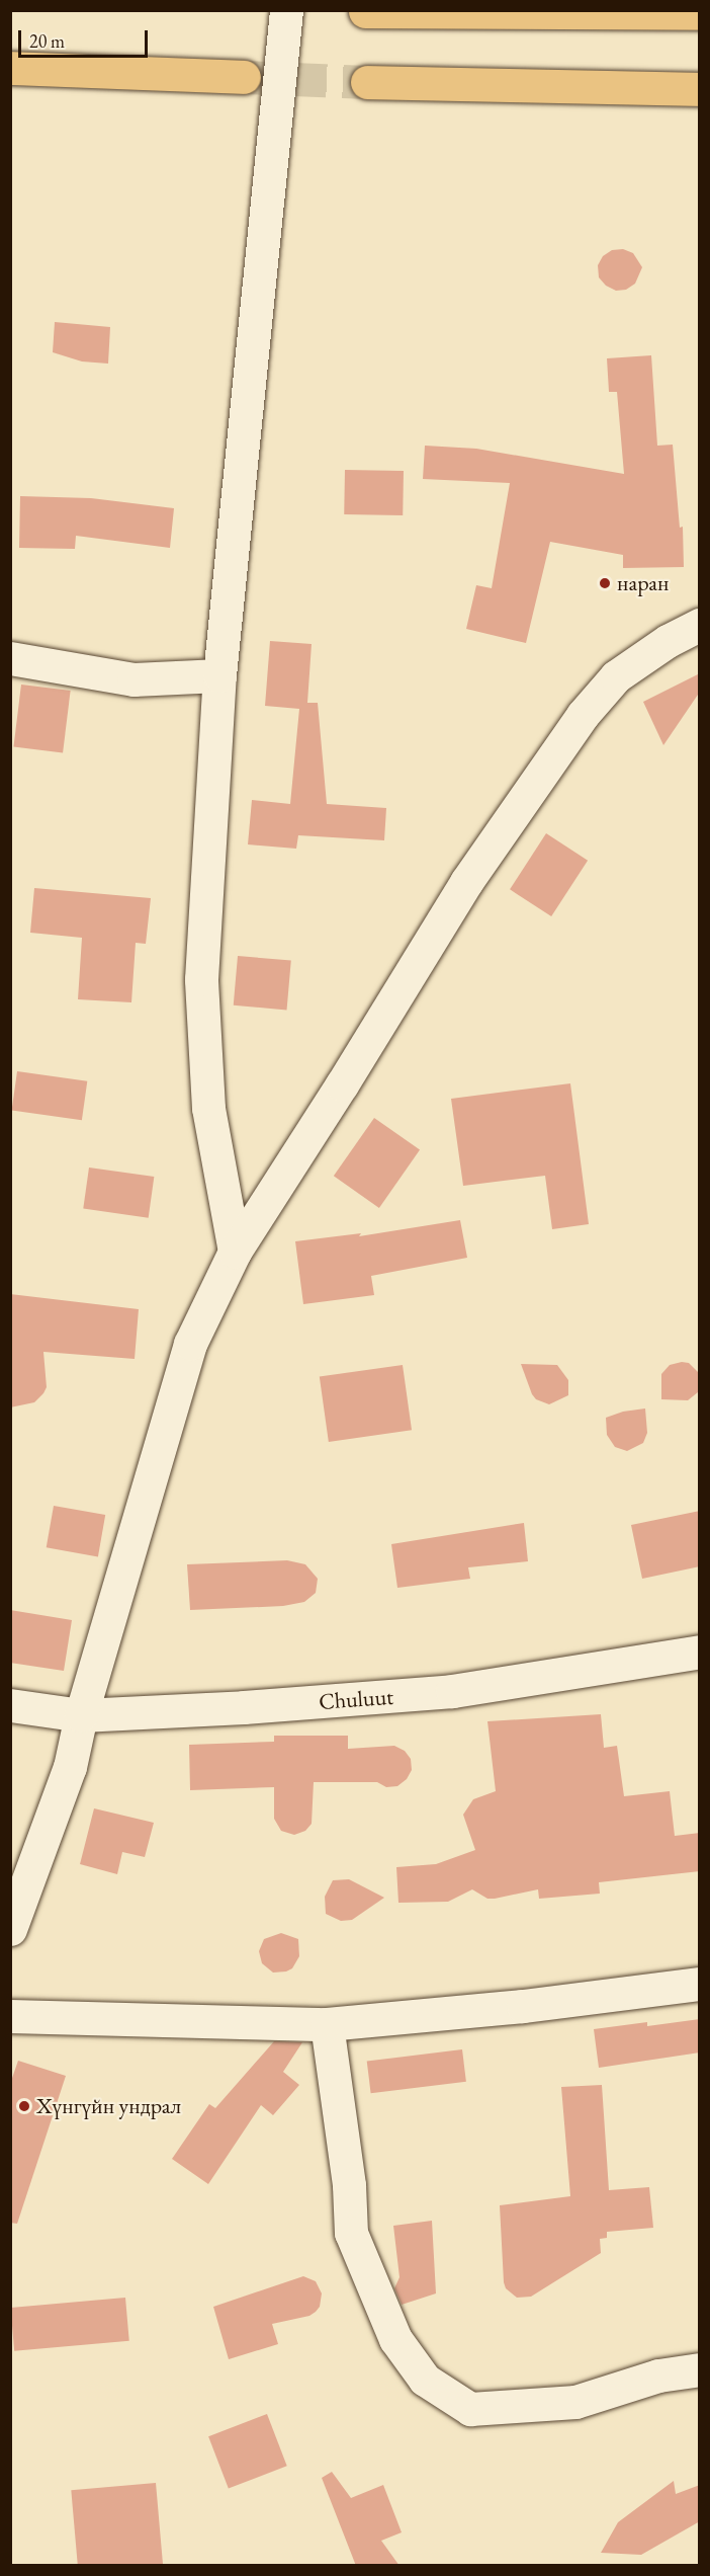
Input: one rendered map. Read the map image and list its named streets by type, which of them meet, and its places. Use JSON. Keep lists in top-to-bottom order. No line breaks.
{"streets":{"street":["Chuluut"]},"places":["наран","Хүнгүйн ундрал"],"scale_bar":"20 m"}
